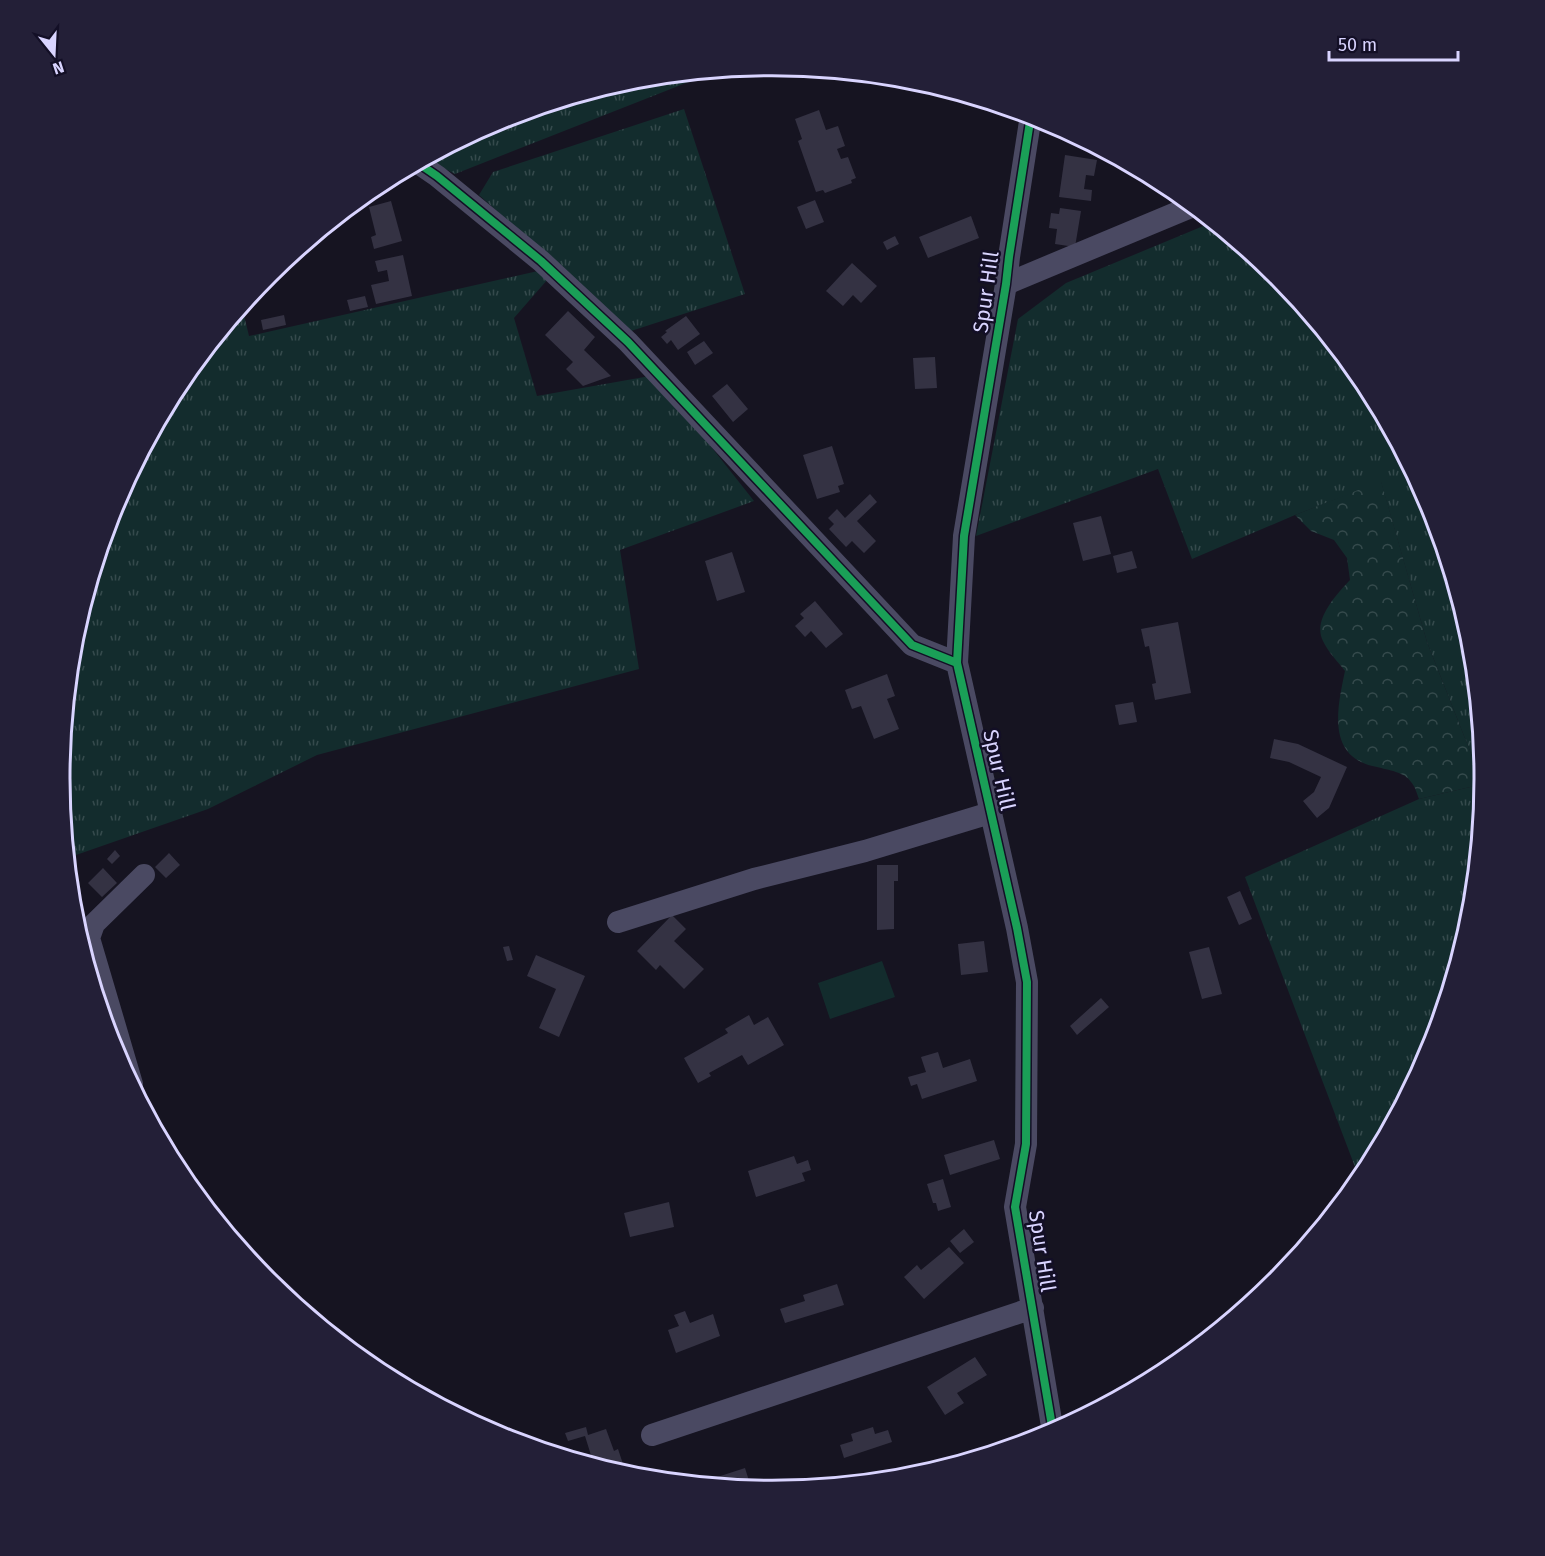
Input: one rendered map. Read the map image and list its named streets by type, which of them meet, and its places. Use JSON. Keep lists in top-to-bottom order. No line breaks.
{"streets":{"street":["Spur Hill"]},"scale_bar":"50 m","north":"bottom"}
